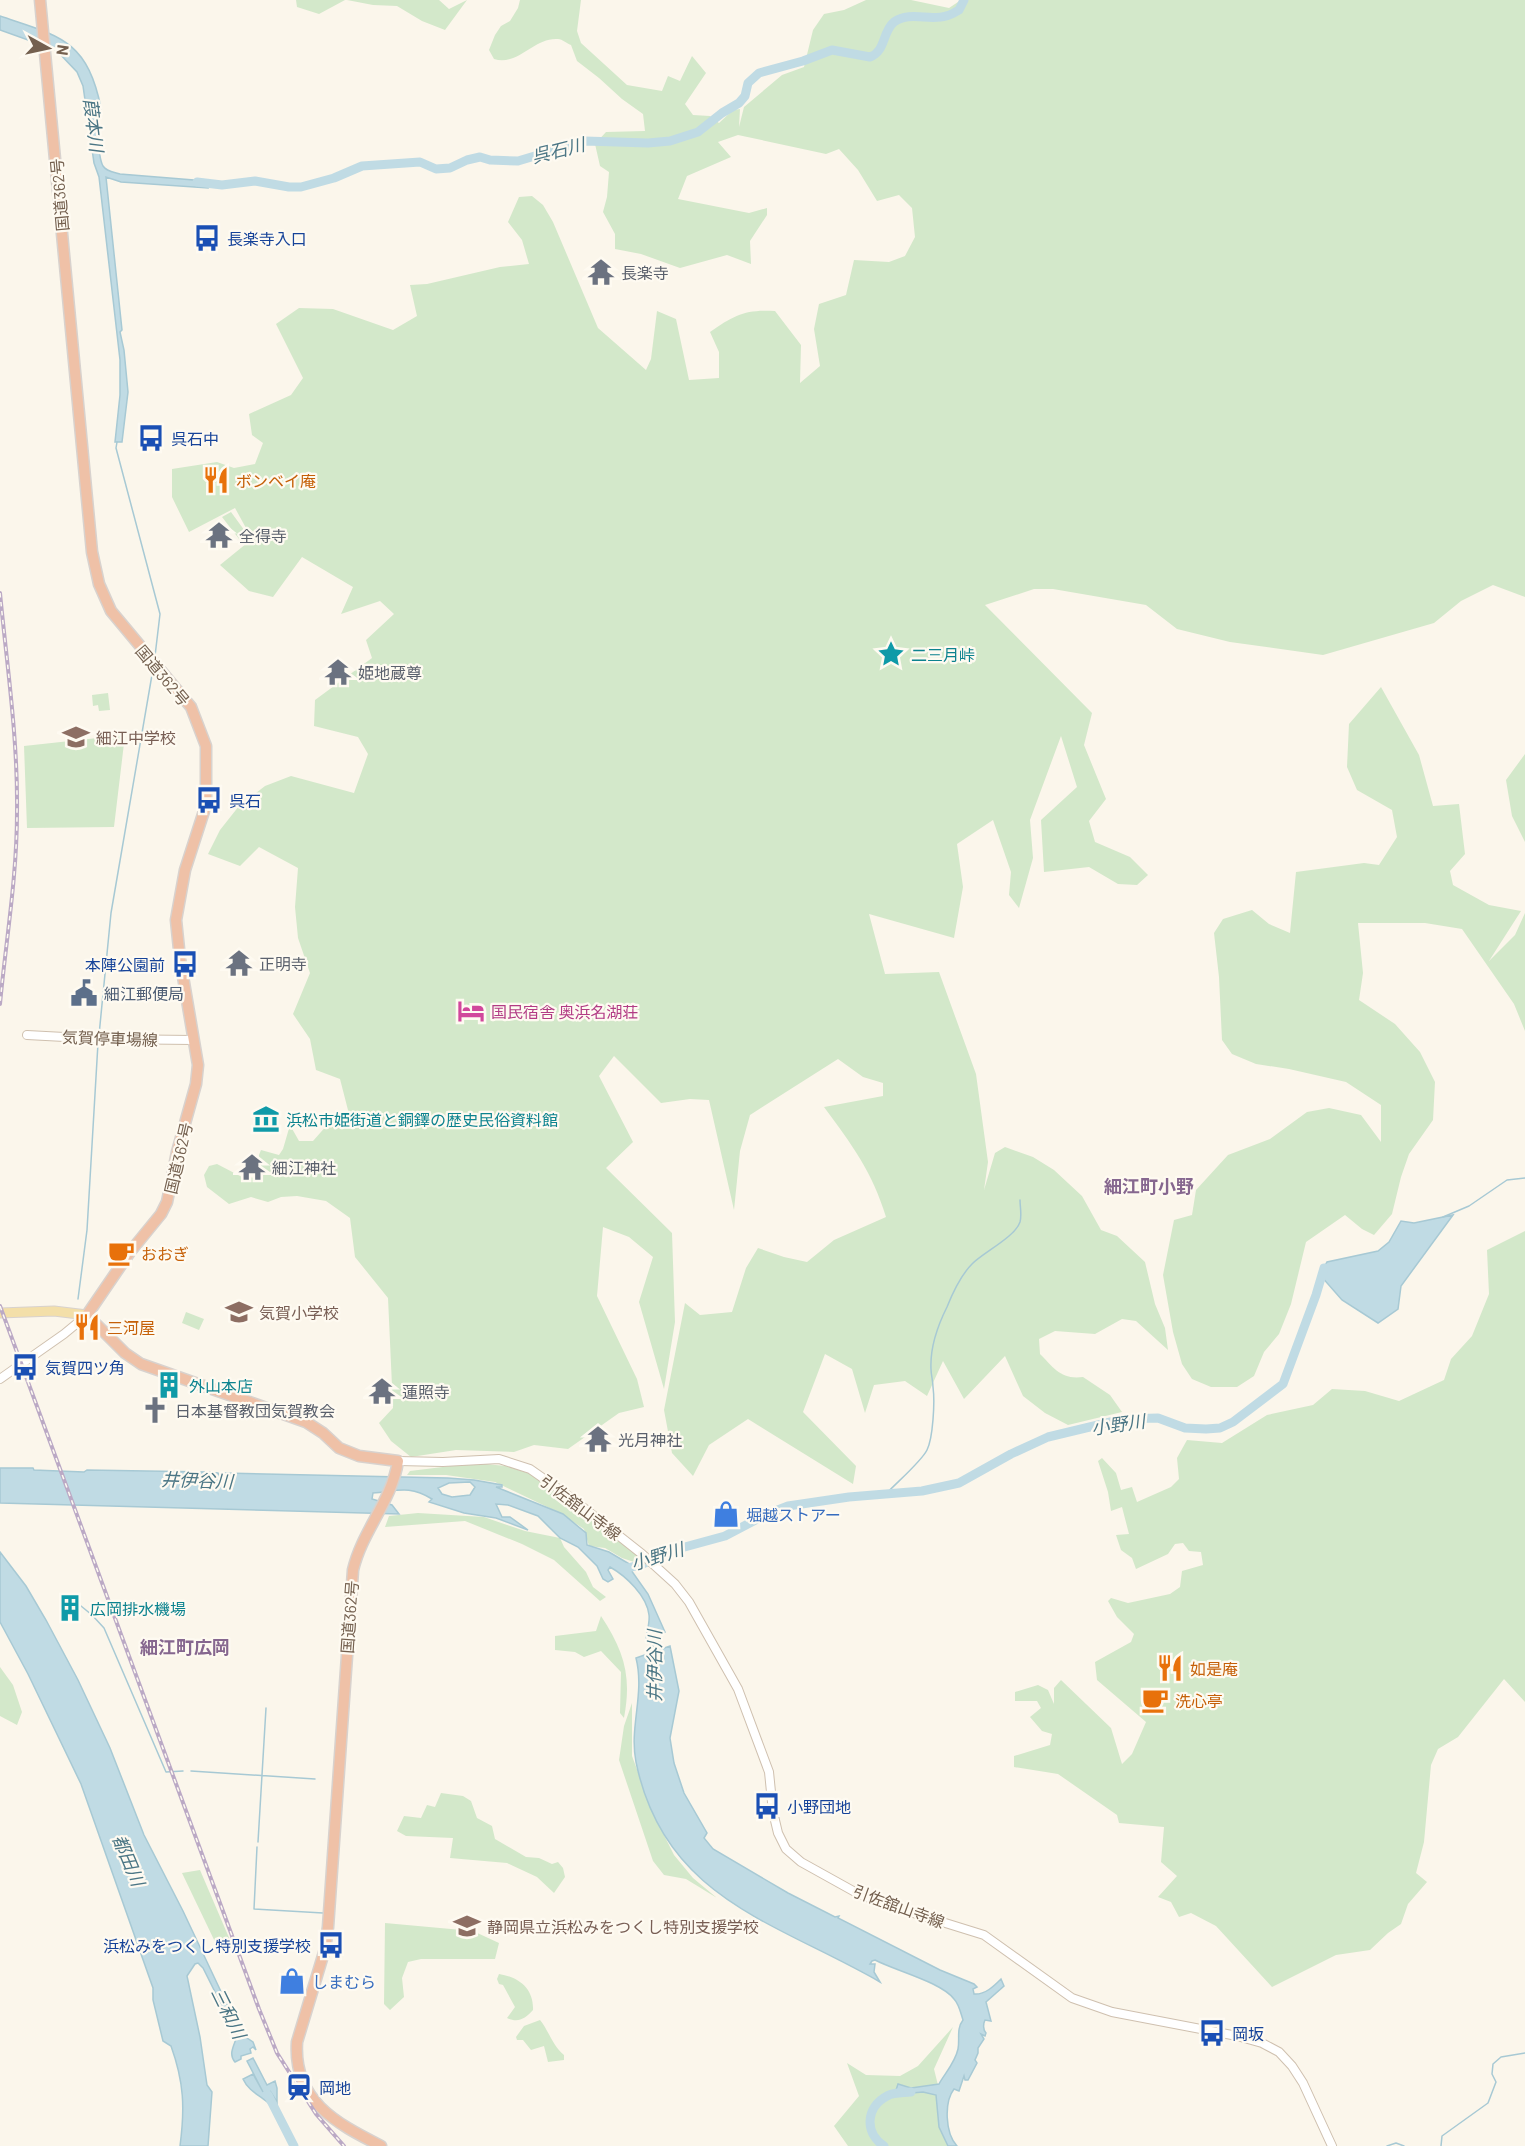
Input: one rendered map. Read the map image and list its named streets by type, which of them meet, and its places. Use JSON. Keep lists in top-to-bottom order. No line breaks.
{"streets":{"highway":["国道362号"],"main road":["気賀停車場線","引佐舘山寺線"]},"crossings":[["国道362号","気賀停車場線"],["国道362号","引佐舘山寺線"]],"districts":["細江町小野","細江町広岡"],"water":["葭本川","呉石川","小野川","井伊谷川","都田川","三和川"],"places":{"bus stop":["長楽寺入口","呉石中","呉石","本陣公園前","気賀四ツ角","小野団地","浜松みをつくし特別支援学校","岡坂"],"temple":["長楽寺","全得寺","姫地蔵尊","正明寺","細江神社","蓮照寺","光月神社"],"restaurant":["ボンベイ庵","三河屋","如是庵"],"place":["二三月峠"],"school or university":["細江中学校","気賀小学校","静岡県立浜松みをつくし特別支援学校"],"public building":["細江郵便局"],"hotel":["国民宿舎 奥浜名湖荘"],"museum":["浜松市姫街道と銅鐸の歴史民俗資料館"],"cafe":["おおぎ","洗心亭"],"building":["外山本店","広岡排水機場"],"church":["日本基督教団気賀教会"],"shop":["堀越ストアー","しまむら"],"station":["岡地"]},"north":"right"}
